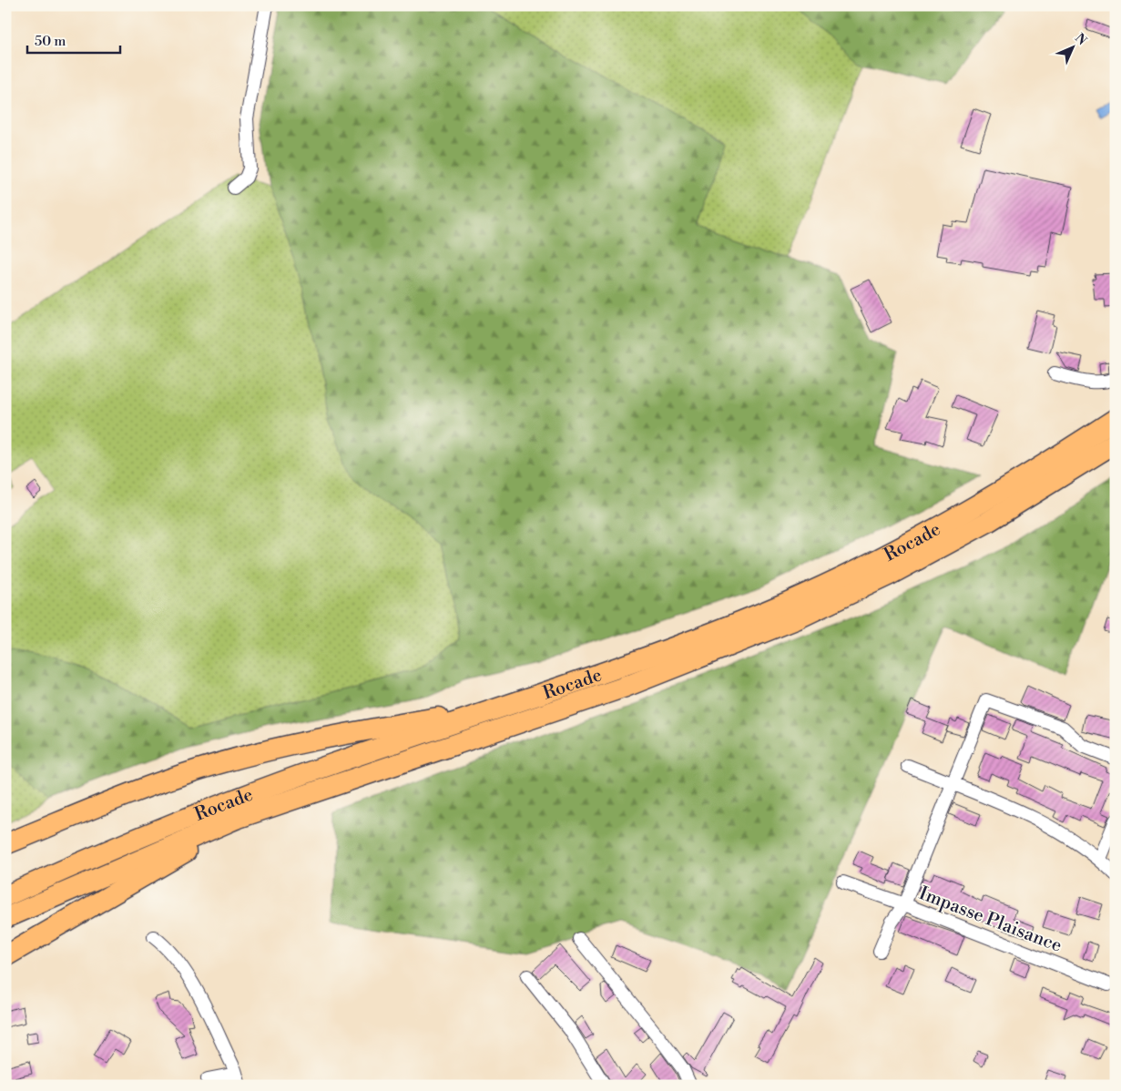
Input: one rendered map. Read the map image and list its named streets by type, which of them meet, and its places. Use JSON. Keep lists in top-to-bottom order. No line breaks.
{"streets":{"highway":["Rocade"],"street":["Impasse Plaisance"]},"scale_bar":"50 m","north":"top right"}
